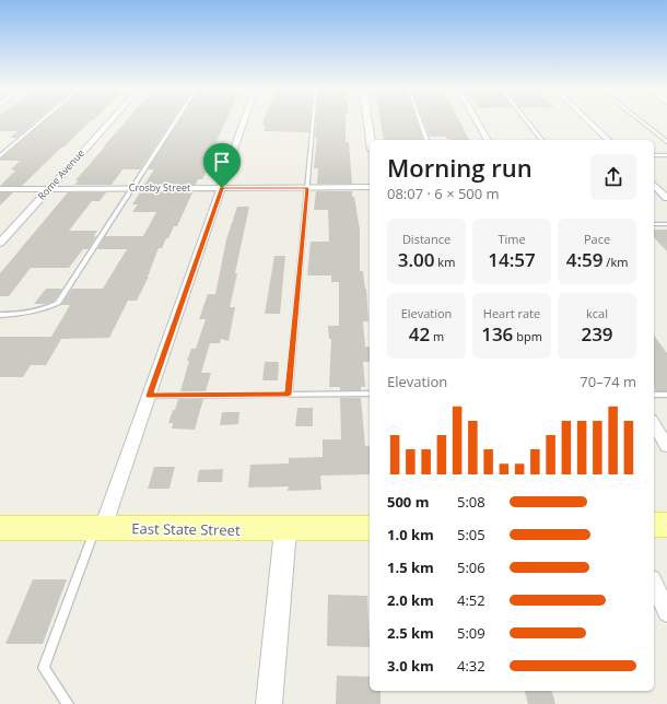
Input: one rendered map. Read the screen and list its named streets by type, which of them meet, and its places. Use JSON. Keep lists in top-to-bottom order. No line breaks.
{"streets":{"main road":["East State Street"],"street":["Rome Avenue","Crosby Street"]},"crossings":[["Rome Avenue","Crosby Street"]],"page":{"heading":["Morning run","08:07 · 6 × 500 m"],"stats":[["Distance","3.00 km"],["Time","14:57"],["Pace","4:59 /km"],["Elevation","42 m"],["Heart rate","136 bpm"],["kcal","239"]],"chart":["Elevation","70–74 m"],"list":[{"name":"500 m","note":"5:08"},{"name":"1.0 km","note":"5:05"},{"name":"1.5 km","note":"5:06"},{"name":"2.0 km","note":"4:52"},{"name":"2.5 km","note":"5:09"},{"name":"3.0 km","note":"4:32"}]}}
